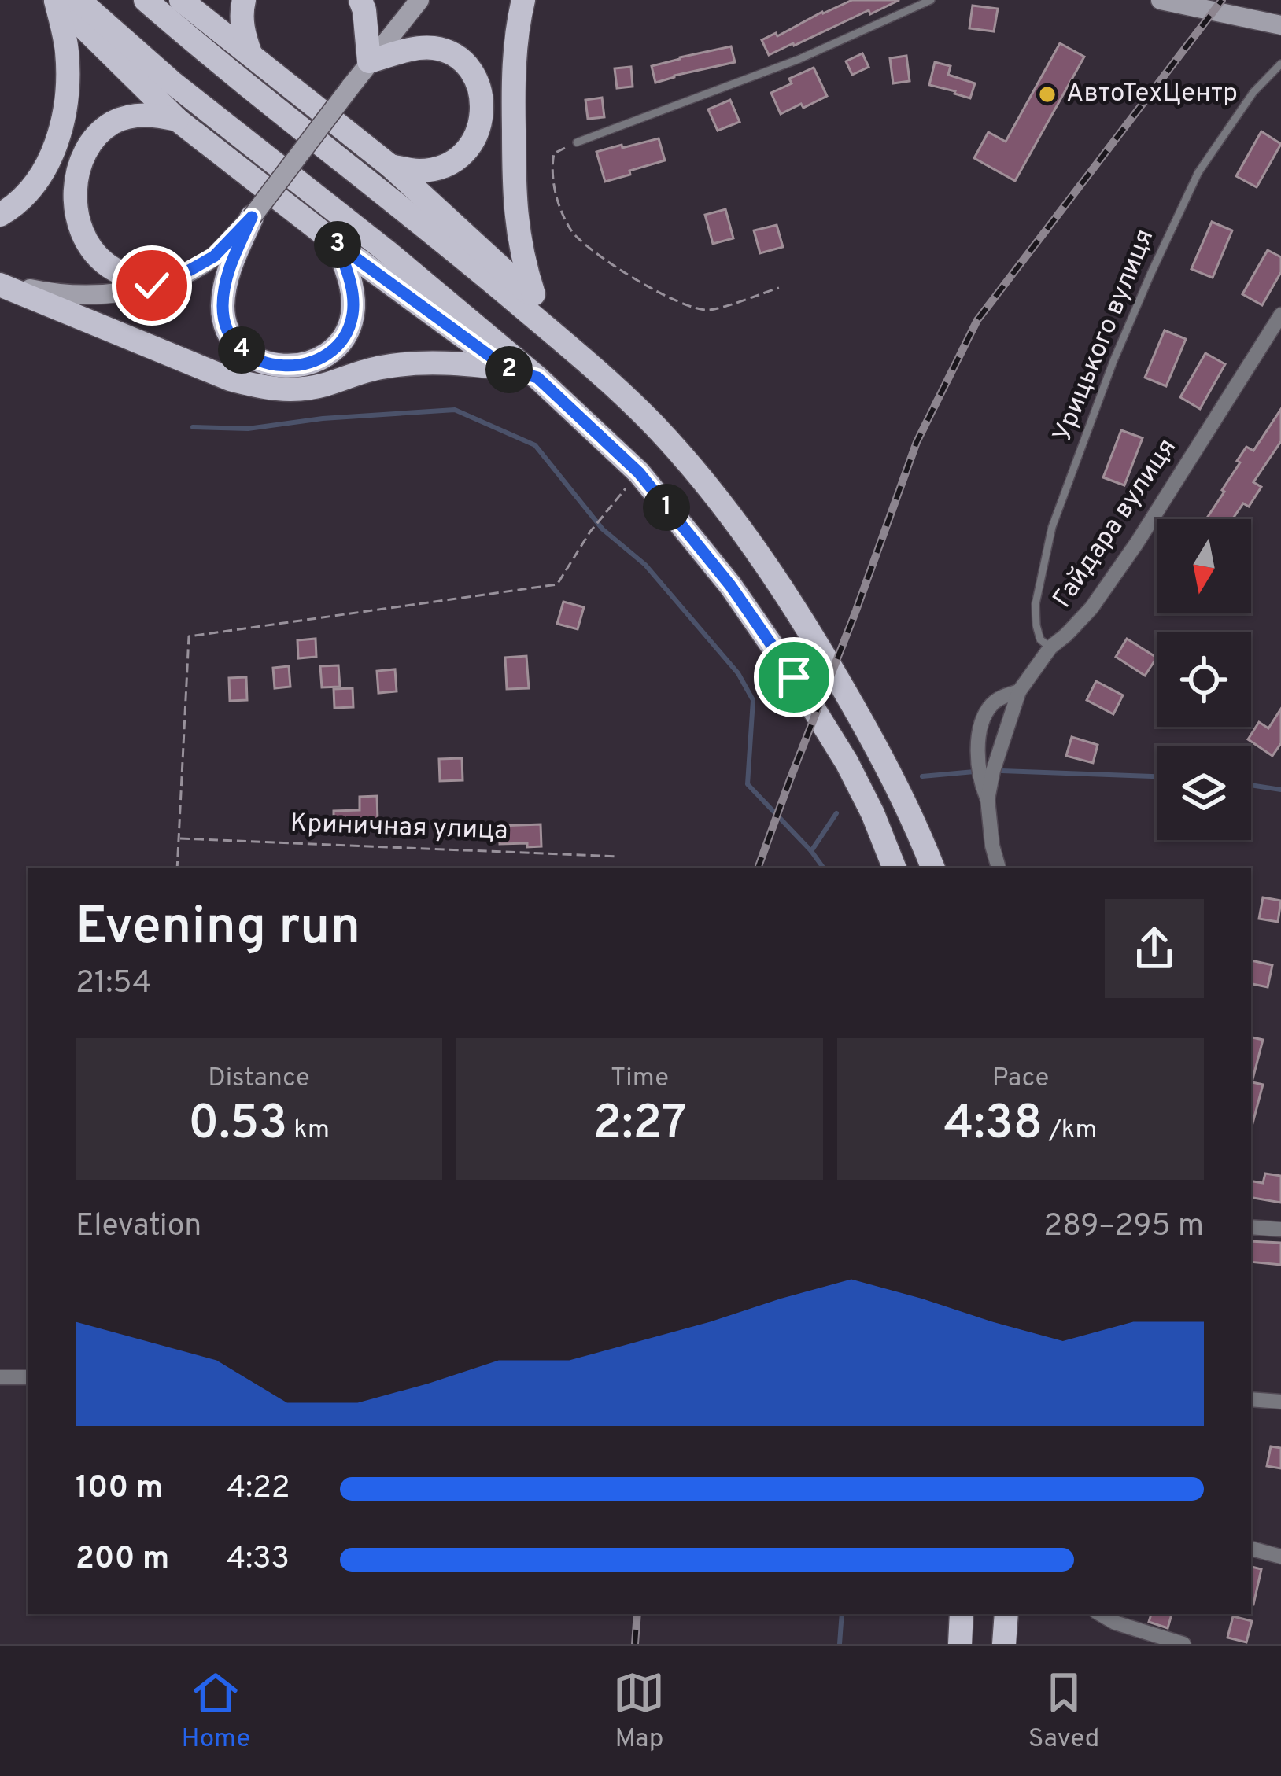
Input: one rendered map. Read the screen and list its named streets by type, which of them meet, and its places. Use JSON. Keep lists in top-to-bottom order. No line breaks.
{"streets":{"street":["Гайдара вулиця"],"lane":["Урицького вулиця"],"path":["Криничная улица"]},"crossings":[["Урицького вулиця","Гайдара вулиця"]],"places":["АвтоТехЦентр"],"north":"bottom","page":{"pins":["3","4","2","1"],"heading":["Evening run","21:54"],"stats":[["Distance","0.53 km"],["Time","2:27"],["Pace","4:38 /km"]],"chart":["Elevation","289–295 m"],"list":[{"name":"100 m","note":"4:22"},{"name":"200 m","note":"4:33"}],"tabs":["Home","Map","Saved"]}}
